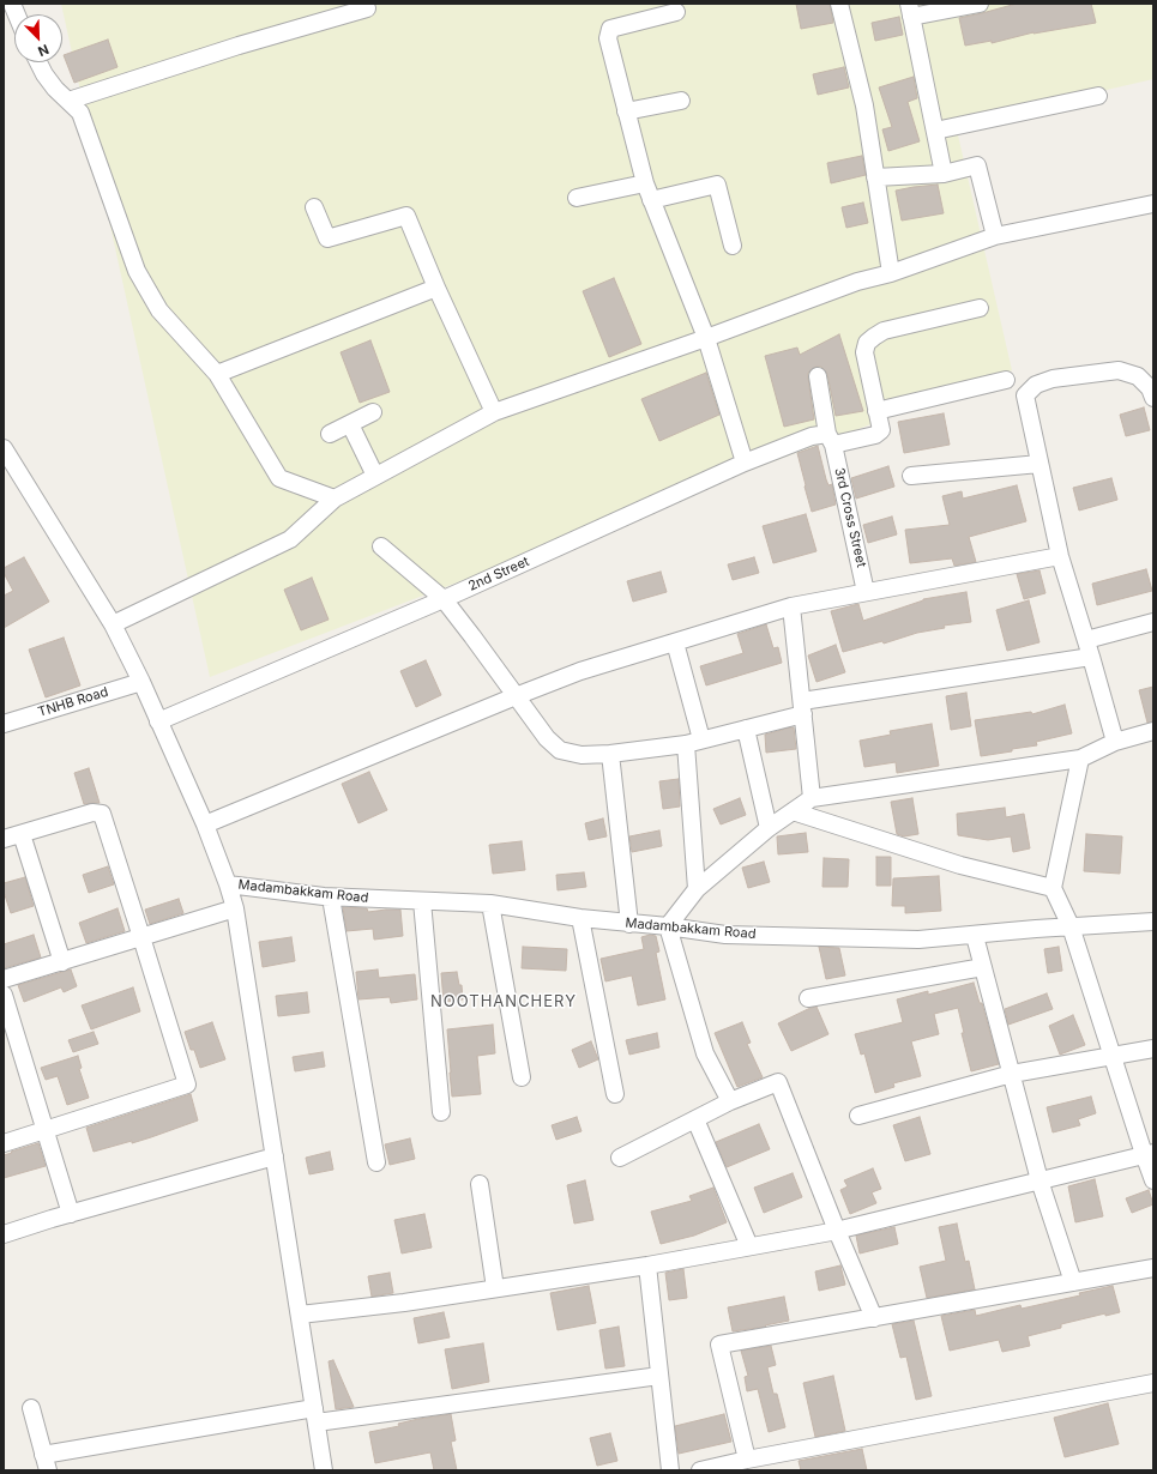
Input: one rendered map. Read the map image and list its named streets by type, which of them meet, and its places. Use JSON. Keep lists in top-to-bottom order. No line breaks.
{"streets":{"street":["3rd Cross Street","2nd Street","TNHB Road","Madambakkam Road"]},"crossings":[["3rd Cross Street","2nd Street"]],"districts":["NOOTHANCHERY"],"north":"bottom right"}
